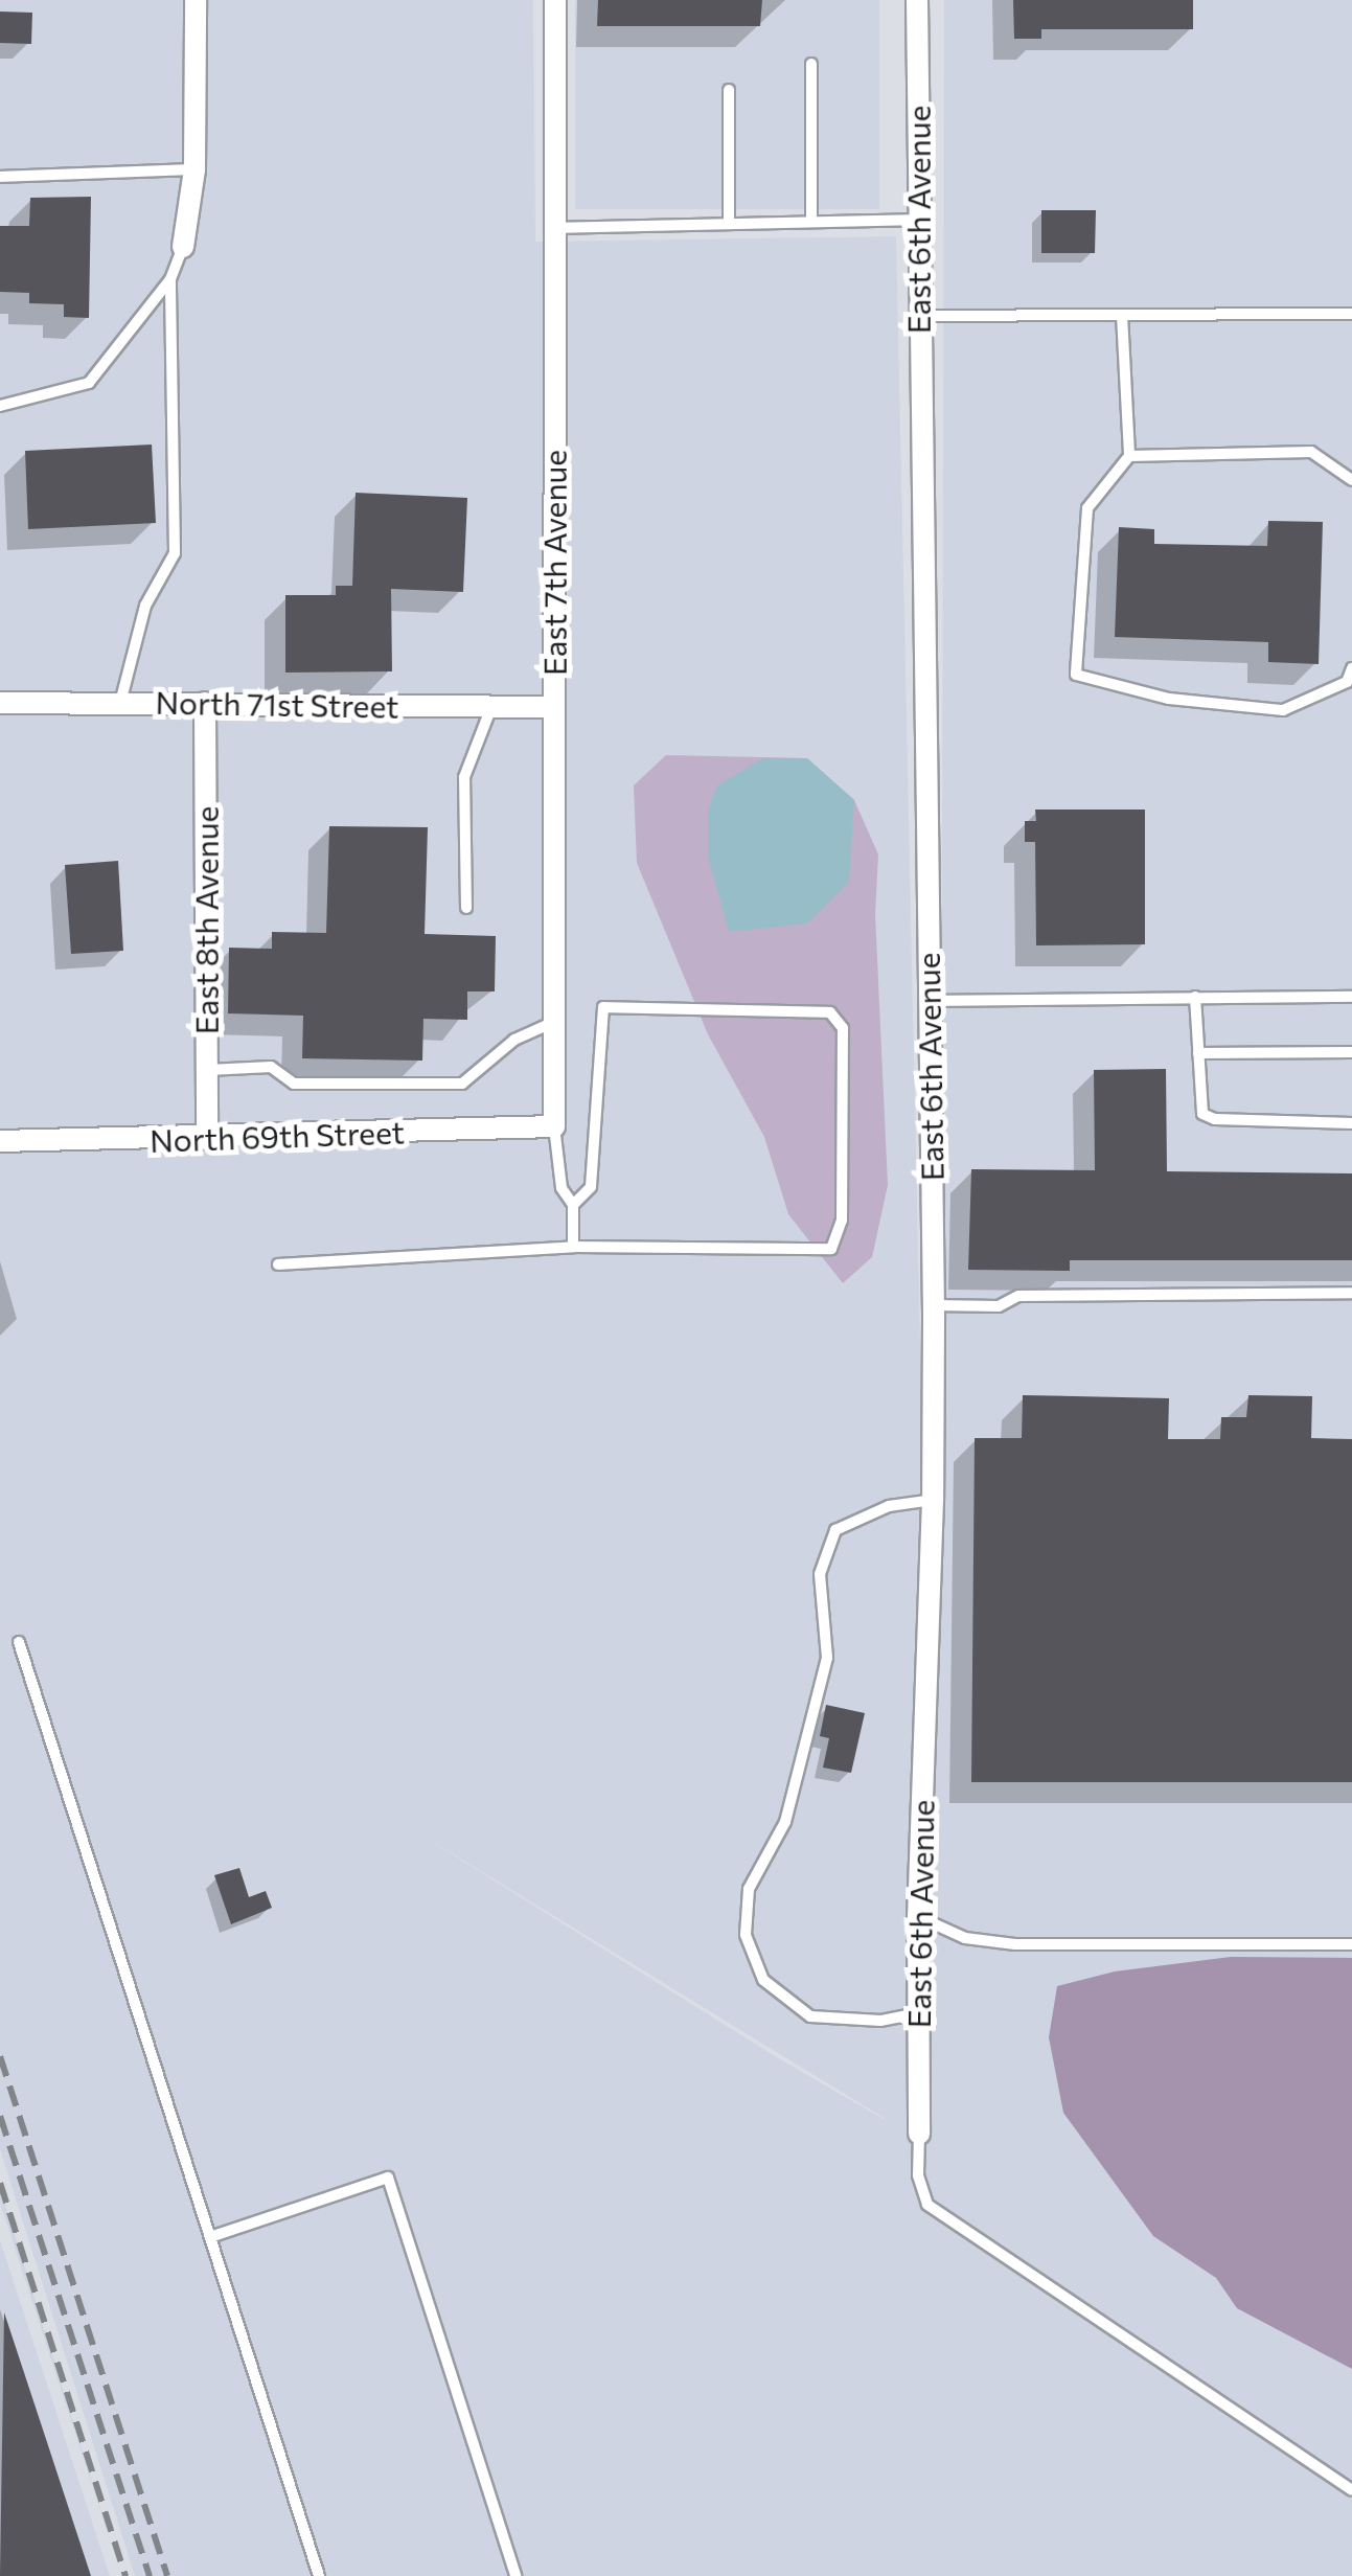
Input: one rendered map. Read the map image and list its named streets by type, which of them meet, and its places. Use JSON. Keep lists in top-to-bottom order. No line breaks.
{"streets":{"street":["East 6th Avenue","East 7th Avenue","North 71st Street","East 8th Avenue","North 69th Street"]},"crossings":[["East 7th Avenue","North 71st Street"],["East 7th Avenue","North 69th Street"],["North 71st Street","East 8th Avenue"],["East 8th Avenue","North 69th Street"]]}
